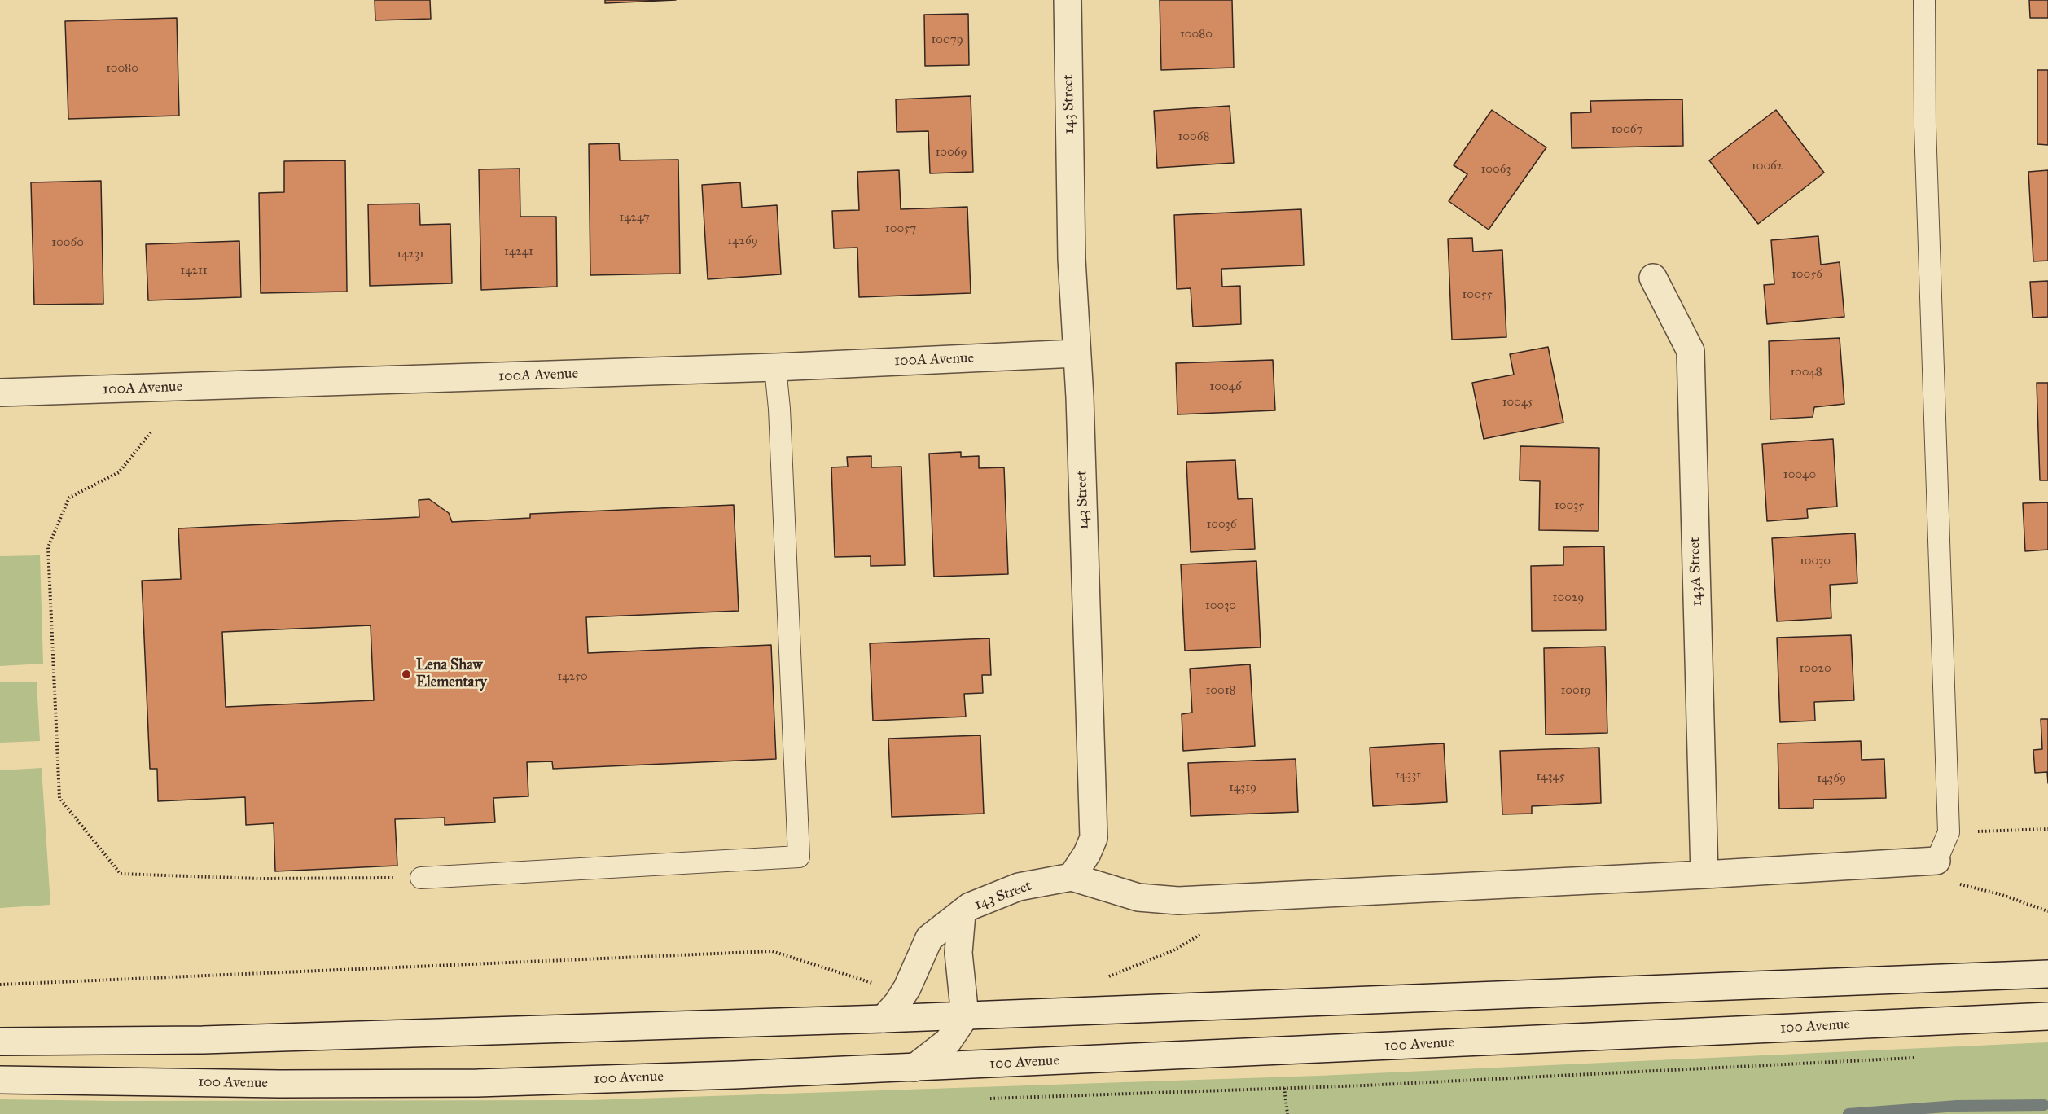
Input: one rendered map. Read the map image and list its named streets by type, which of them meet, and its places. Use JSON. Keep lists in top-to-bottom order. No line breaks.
{"streets":{"main road":["143 Street","100A Avenue","143A Street","100 Avenue"]},"crossings":[["143 Street","100A Avenue"]],"places":["Lena Shaw Elementary"],"house_numbers":["10080","10079","10080","10067","10068","10069","10062","10063","14247","10057","14269","10060","14241","14231","14211","10056","10055","10048","10046","10045","10040","10035","10036","10030","10029","10030","10020","14250","10018","10019","14331","14345","14369","14319"]}
